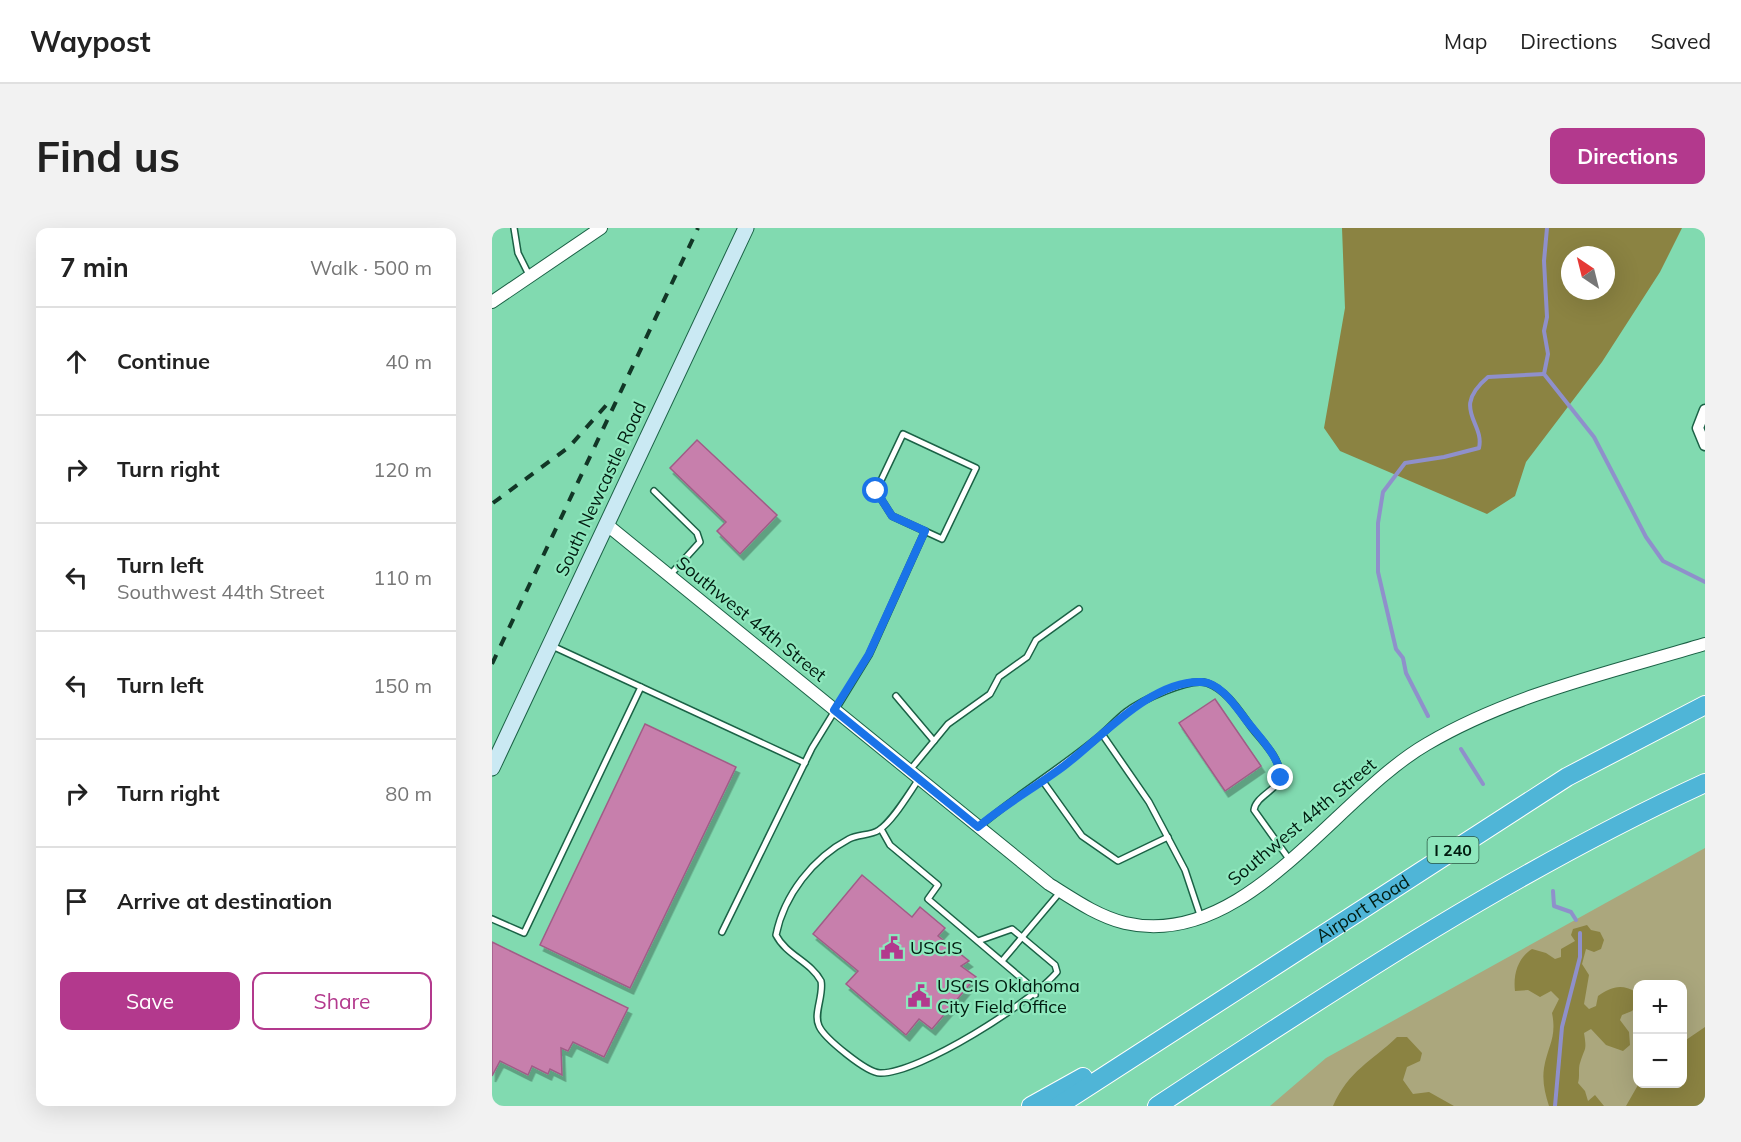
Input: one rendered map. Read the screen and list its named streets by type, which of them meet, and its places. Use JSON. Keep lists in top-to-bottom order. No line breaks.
{"streets":{"highway":["I 240","Airport Road"],"main road":["South Newcastle Road"],"street":["Southwest 44th Street"]},"crossings":[["South Newcastle Road","Southwest 44th Street"]],"places":{"public building":["USCIS","USCIS Oklahoma City Field Office"]},"north":"top left","page":{"header":"Waypost","nav":["Map","Directions","Saved"],"buttons":["Directions",["Save","Share"]],"title":"Find us","heading":["7 min","Walk · 500 m"],"list":[["Continue","40 m"],["Turn right","120 m"],["Turn left","Southwest 44th Street","110 m"],["Turn left","150 m"],["Turn right","80 m"],"Arrive at destination"],"map_buttons":["+","−"]}}
